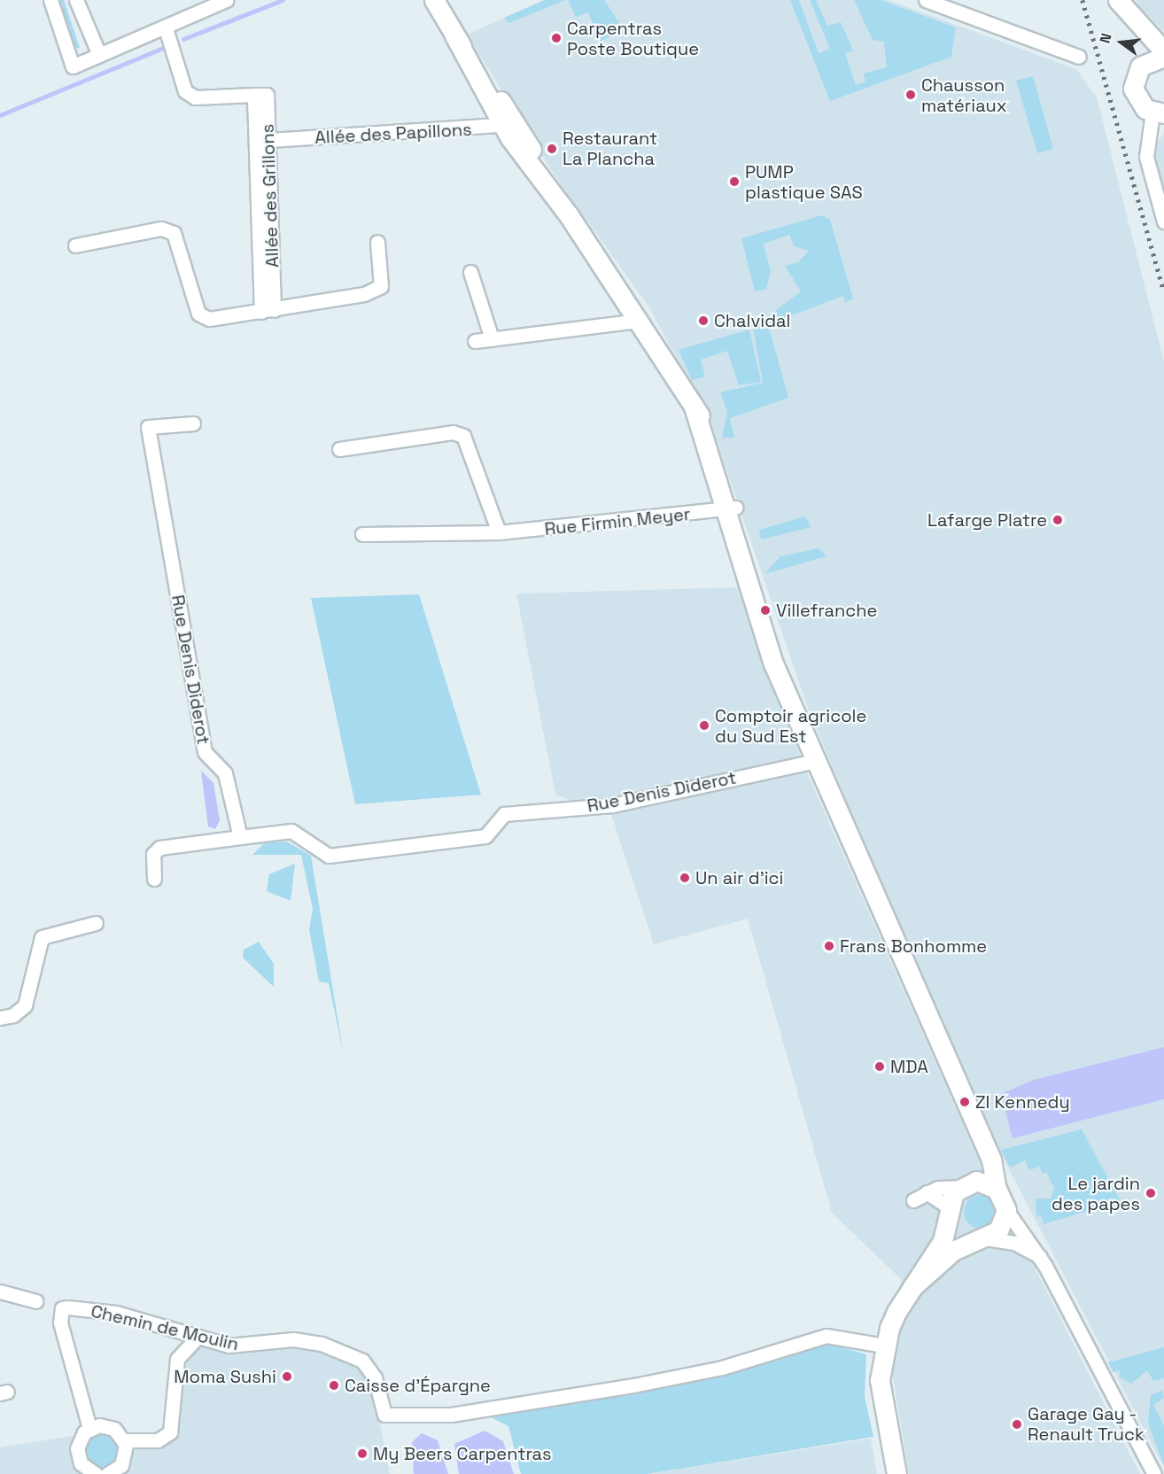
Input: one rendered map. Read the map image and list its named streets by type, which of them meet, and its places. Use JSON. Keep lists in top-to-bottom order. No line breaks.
{"streets":{"street":["Allée des Papillons","Allée des Grillons","Rue Firmin Meyer","Rue Denis Diderot","Chemin de Moulin"]},"crossings":[["Allée des Papillons","Allée des Grillons"]],"places":["Carpentras Poste Boutique","Chausson matériaux","Restaurant La Plancha","PUMP plastique SAS","Chalvidal","Lafarge Platre","Villefranche","Comptoir agricole du Sud Est","Un air d'ici","Frans Bonhomme","MDA","ZI Kennedy","Le jardin des papes","Moma Sushi","Caisse d'Épargne","Garage Gay - Renault Truck","My Beers Carpentras"],"north":"left"}
